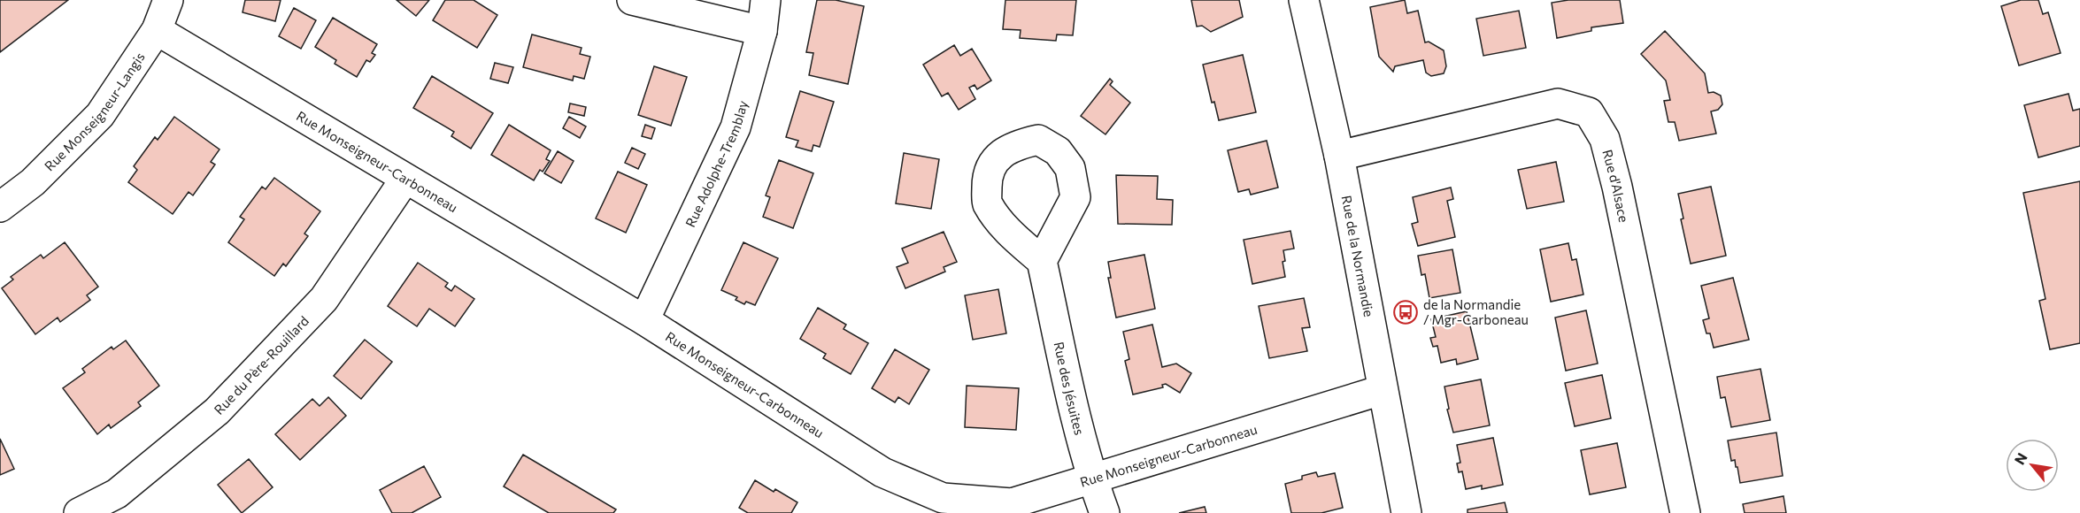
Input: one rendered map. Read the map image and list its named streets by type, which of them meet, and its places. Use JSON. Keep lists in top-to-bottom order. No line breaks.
{"streets":{"street":["Rue Monseigneur-Langis","Rue Monseigneur-Carbonneau","Rue Adolphe-Tremblay","Rue d'Alsace","Rue de la Normandie","Rue du Père-Rouillard","Rue des Jésuites"]},"crossings":[["Rue Monseigneur-Langis","Rue Monseigneur-Carbonneau"],["Rue Monseigneur-Carbonneau","Rue Adolphe-Tremblay"],["Rue Monseigneur-Carbonneau","Rue de la Normandie"],["Rue Monseigneur-Carbonneau","Rue du Père-Rouillard"],["Rue Monseigneur-Carbonneau","Rue des Jésuites"],["Rue d'Alsace","Rue de la Normandie"]],"places":{"bus stop":["de la Normandie / Mgr-Carboneau"]},"north":"top left"}
